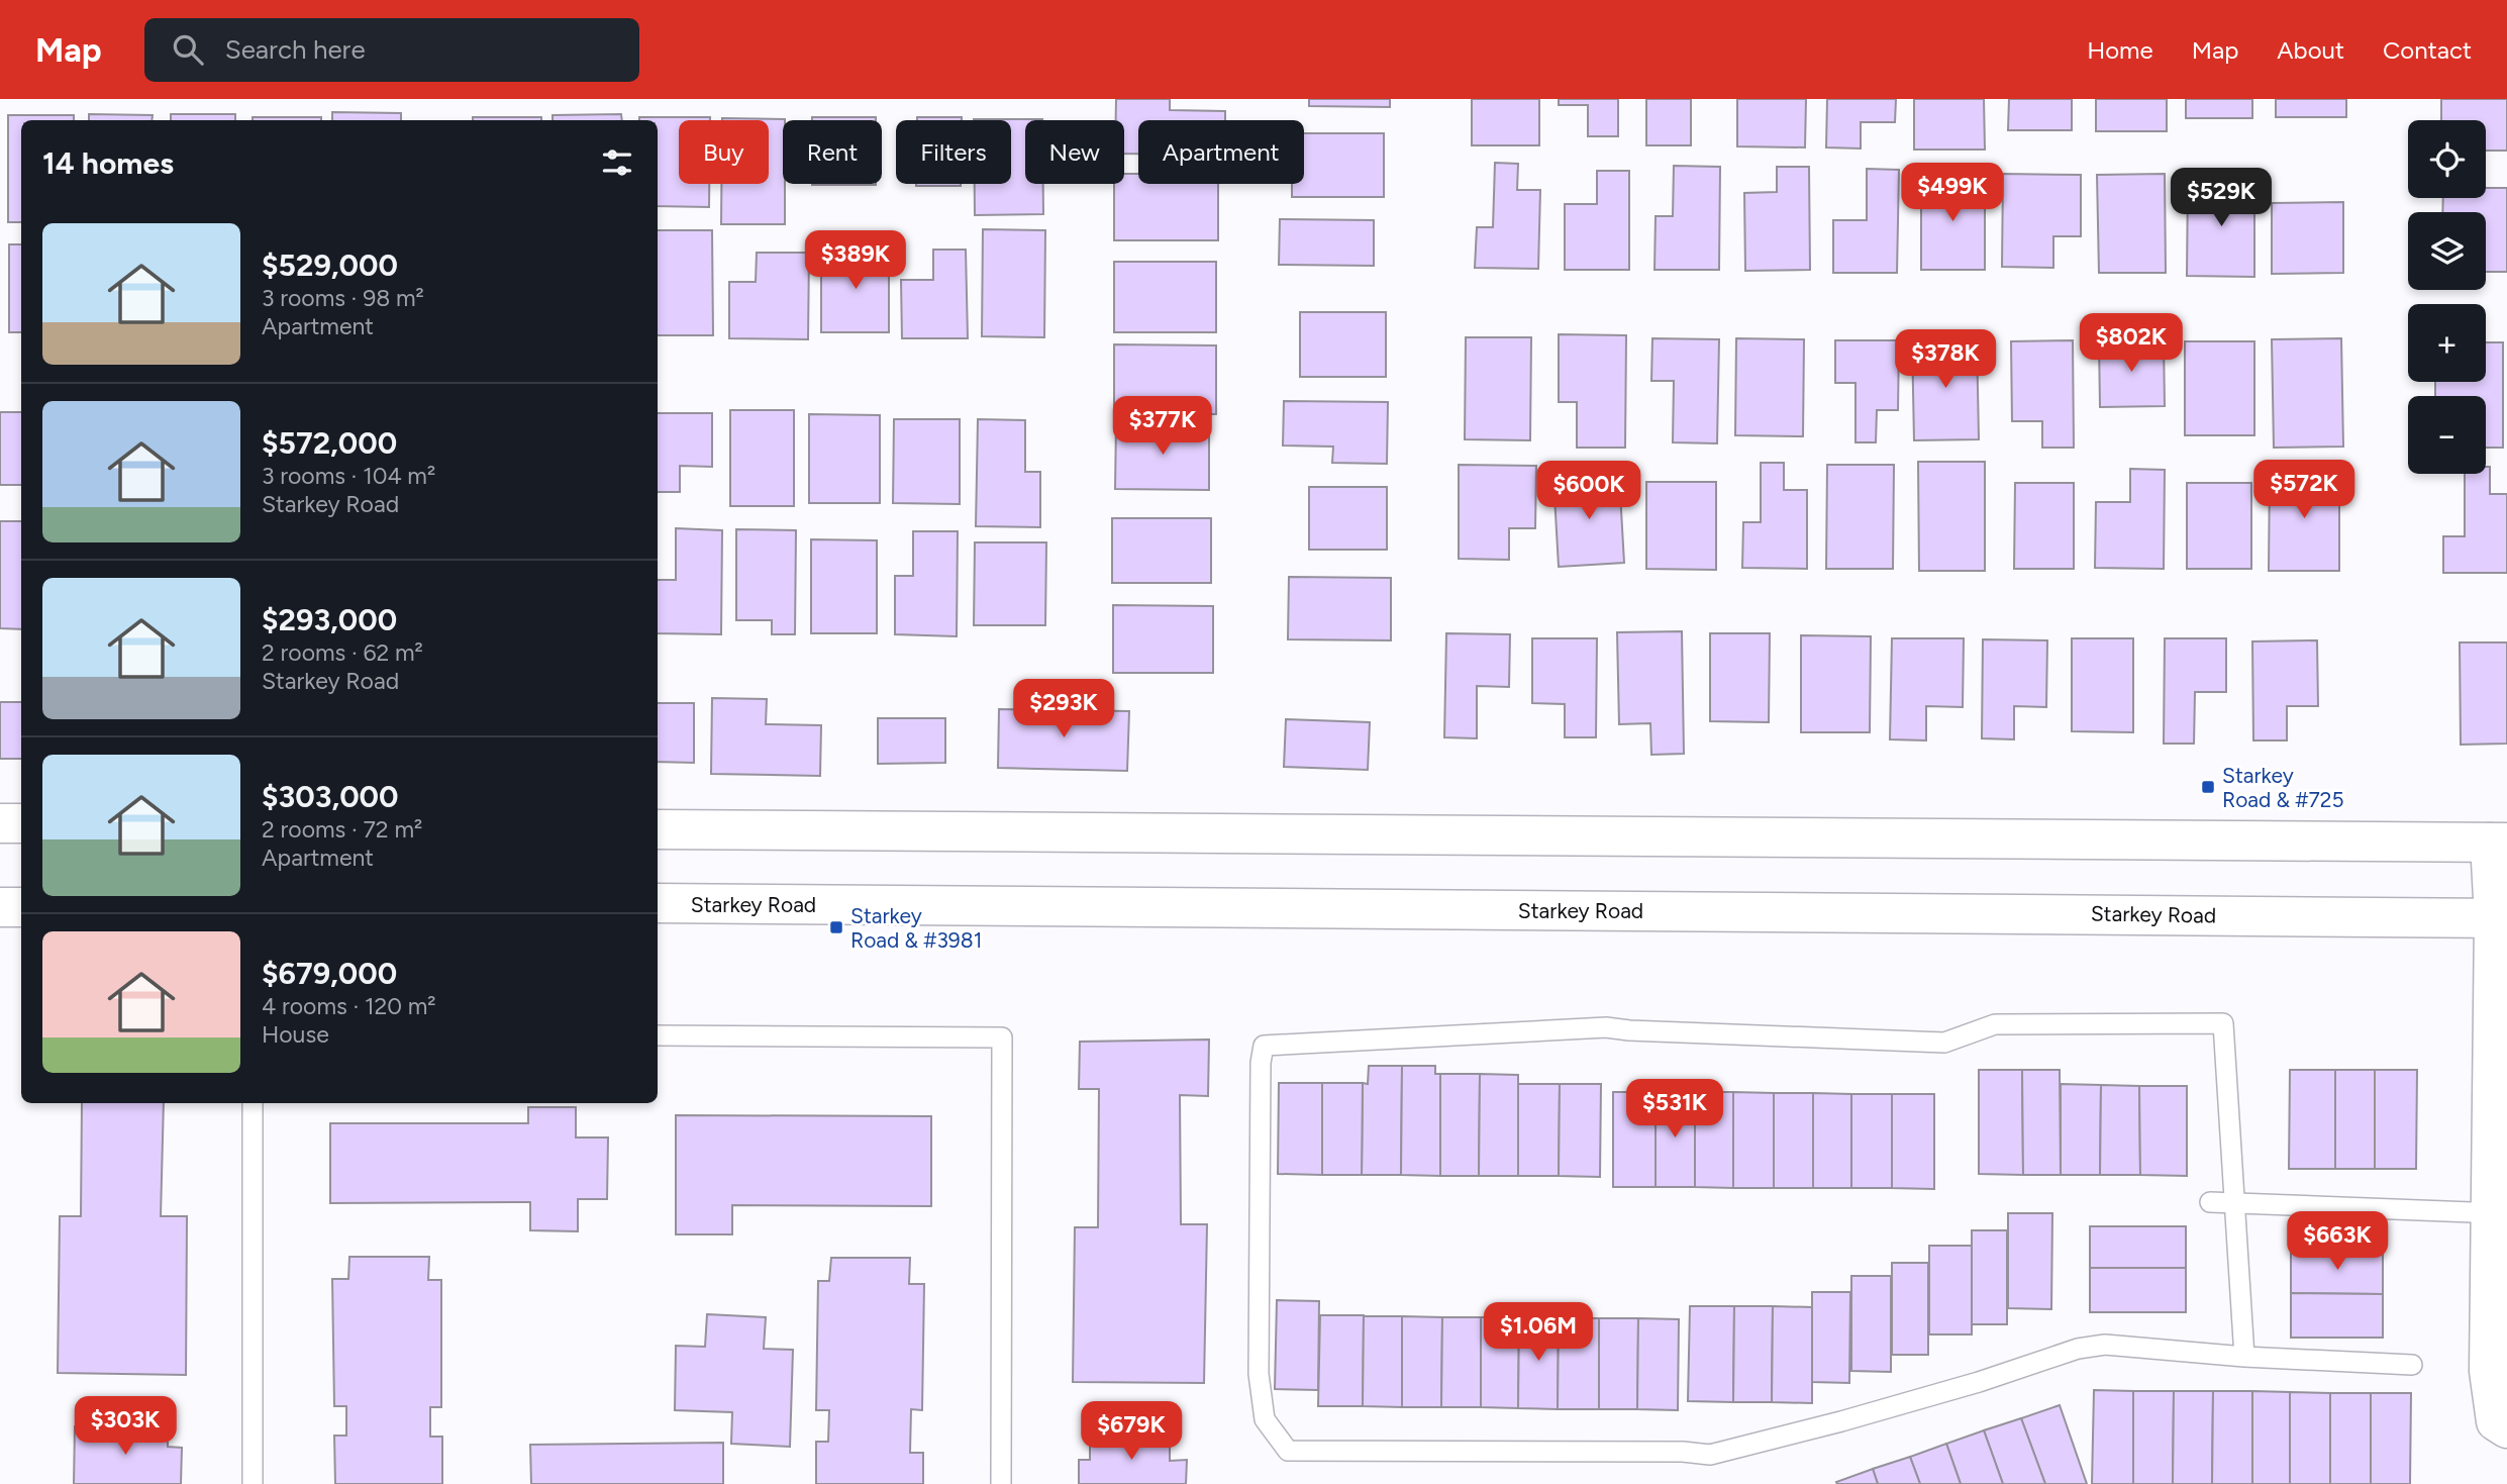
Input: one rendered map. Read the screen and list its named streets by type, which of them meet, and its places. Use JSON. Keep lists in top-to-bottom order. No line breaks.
{"streets":{"main road":["Starkey Road"]},"places":{"transit":["Starkey Road & #725","Starkey Road & #3981"]},"page":{"header":"Map","search":"Search here","nav":["Home","Map","About","Contact"],"map_buttons":["+","−"],"chip":["Buy","Rent","Filters","New","Apartment"],"heading":"14 homes","price":["$499K","$529K","$389K","$802K","$378K","$377K","$572K","$600K","$293K","$531K","$663K","$1.06M","$303K","$679K"],"list":[{"name":"$529,000","note":"3 rooms · 98 m² · Apartment"},{"name":"$572,000","note":"3 rooms · 104 m² · Starkey Road"},{"name":"$293,000","note":"2 rooms · 62 m² · Starkey Road"},{"name":"$303,000","note":"2 rooms · 72 m² · Apartment"},{"name":"$679,000","note":"4 rooms · 120 m² · House"}]}}
